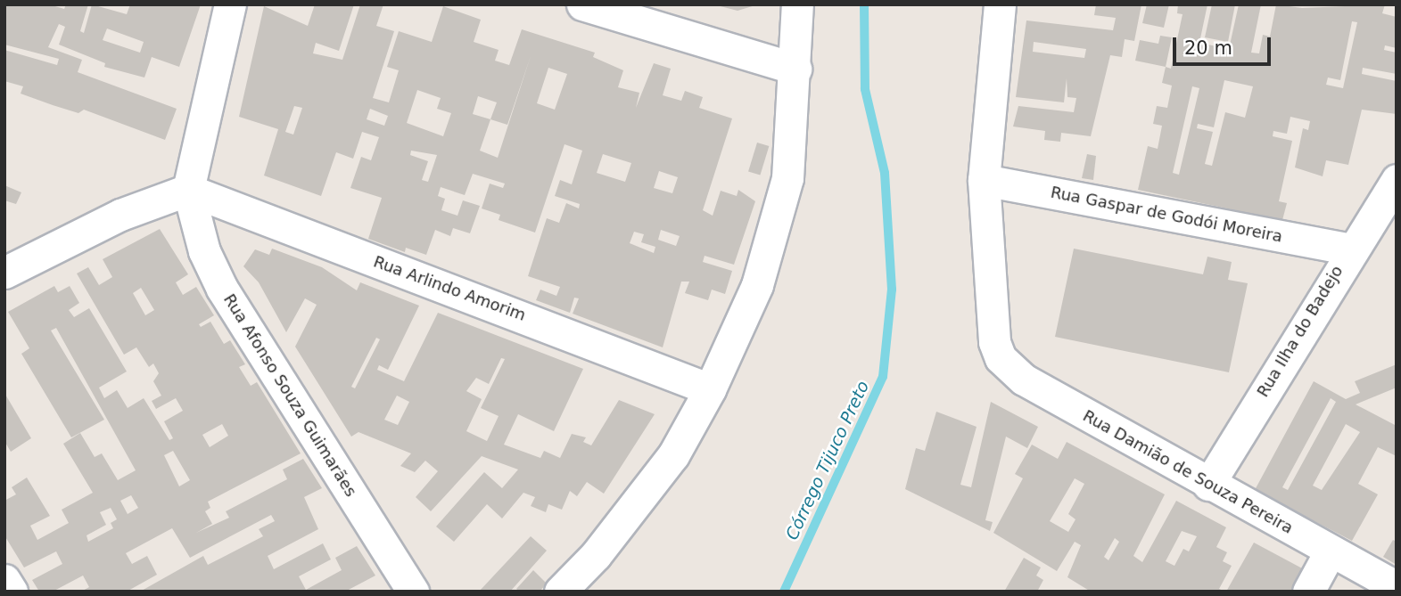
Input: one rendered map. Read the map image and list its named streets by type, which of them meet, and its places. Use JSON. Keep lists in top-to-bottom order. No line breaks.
{"streets":{"street":["Rua Gaspar de Godói Moreira","Rua Arlindo Amorim","Rua Ilha do Badejo","Rua Afonso Souza Guimarães","Rua Damião de Souza Pereira"]},"crossings":[["Rua Gaspar de Godói Moreira","Rua Ilha do Badejo"],["Rua Gaspar de Godói Moreira","Rua Damião de Souza Pereira"],["Rua Arlindo Amorim","Rua Afonso Souza Guimarães"],["Rua Ilha do Badejo","Rua Damião de Souza Pereira"]],"water":["Córrego Tijuco Preto"],"scale_bar":"20 m"}
